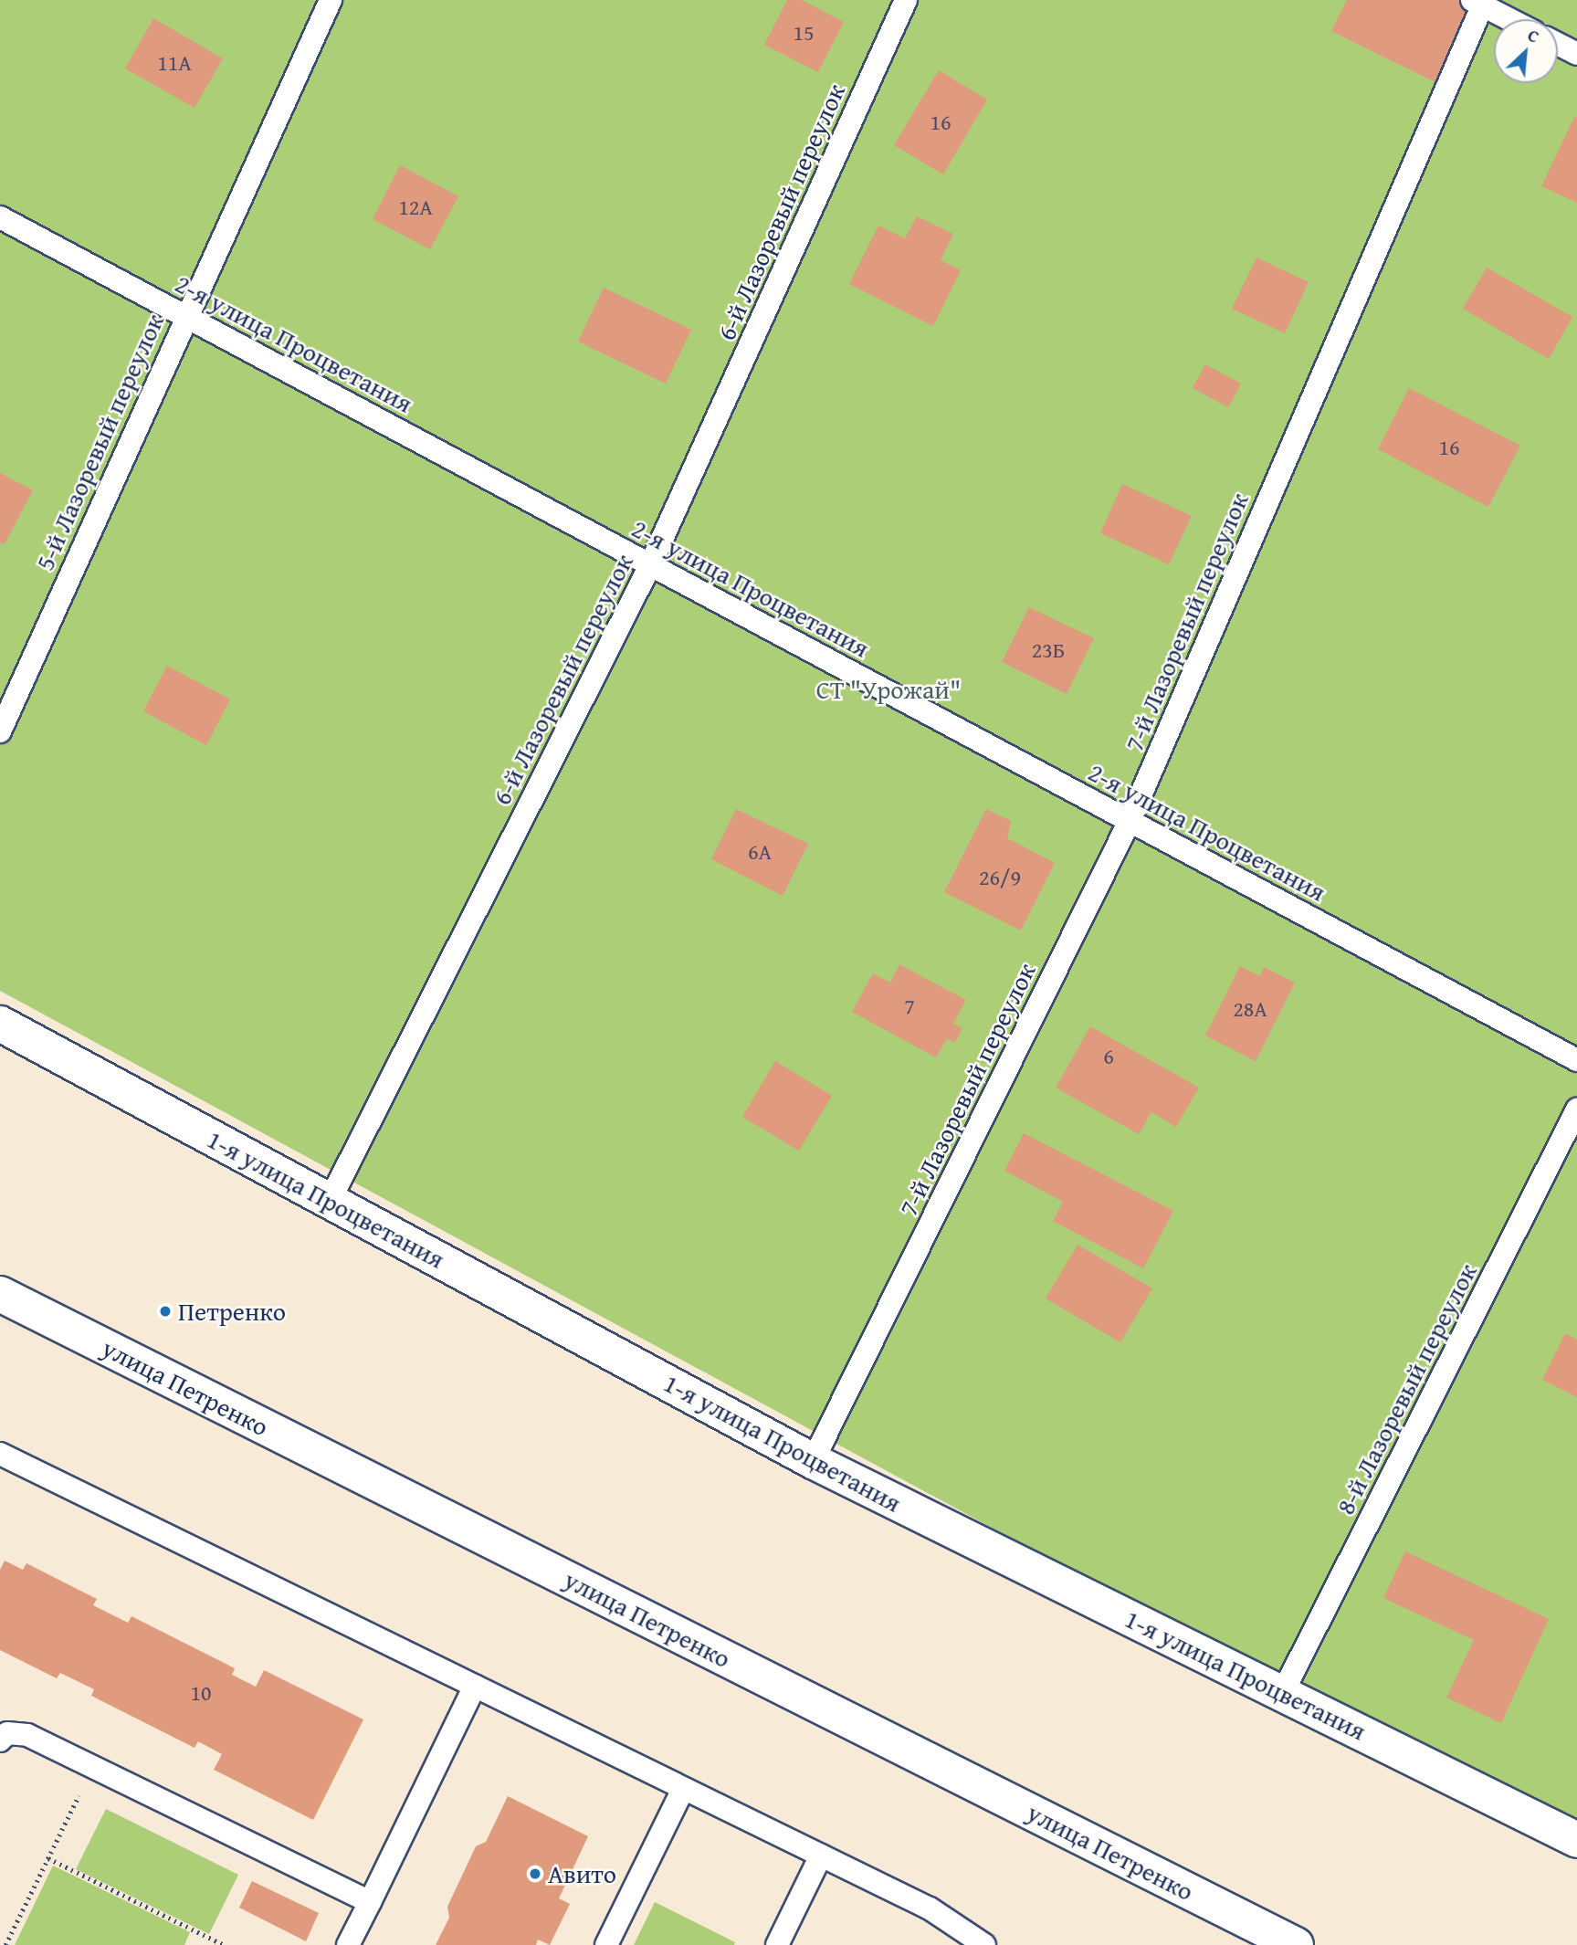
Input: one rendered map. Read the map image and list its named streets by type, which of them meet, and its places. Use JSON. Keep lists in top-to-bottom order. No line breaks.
{"streets":{"street":["1-я улица Процветания","улица Петренко"],"lane":["6-й Лазоревый переулок","2-я улица Процветания","5-й Лазоревый переулок","7-й Лазоревый переулок","8-й Лазоревый переулок"]},"crossings":[["6-й Лазоревый переулок","2-я улица Процветания"],["6-й Лазоревый переулок","1-я улица Процветания"],["2-я улица Процветания","5-й Лазоревый переулок"],["2-я улица Процветания","7-й Лазоревый переулок"],["7-й Лазоревый переулок","1-я улица Процветания"],["1-я улица Процветания","8-й Лазоревый переулок"]],"parks":["СТ \"Урожай\""],"places":["Петренко","Авито"],"house_numbers":["15","11А","16","12А","16","23Б","6А","26/9","7","28А","6","10"],"north":"top right"}
